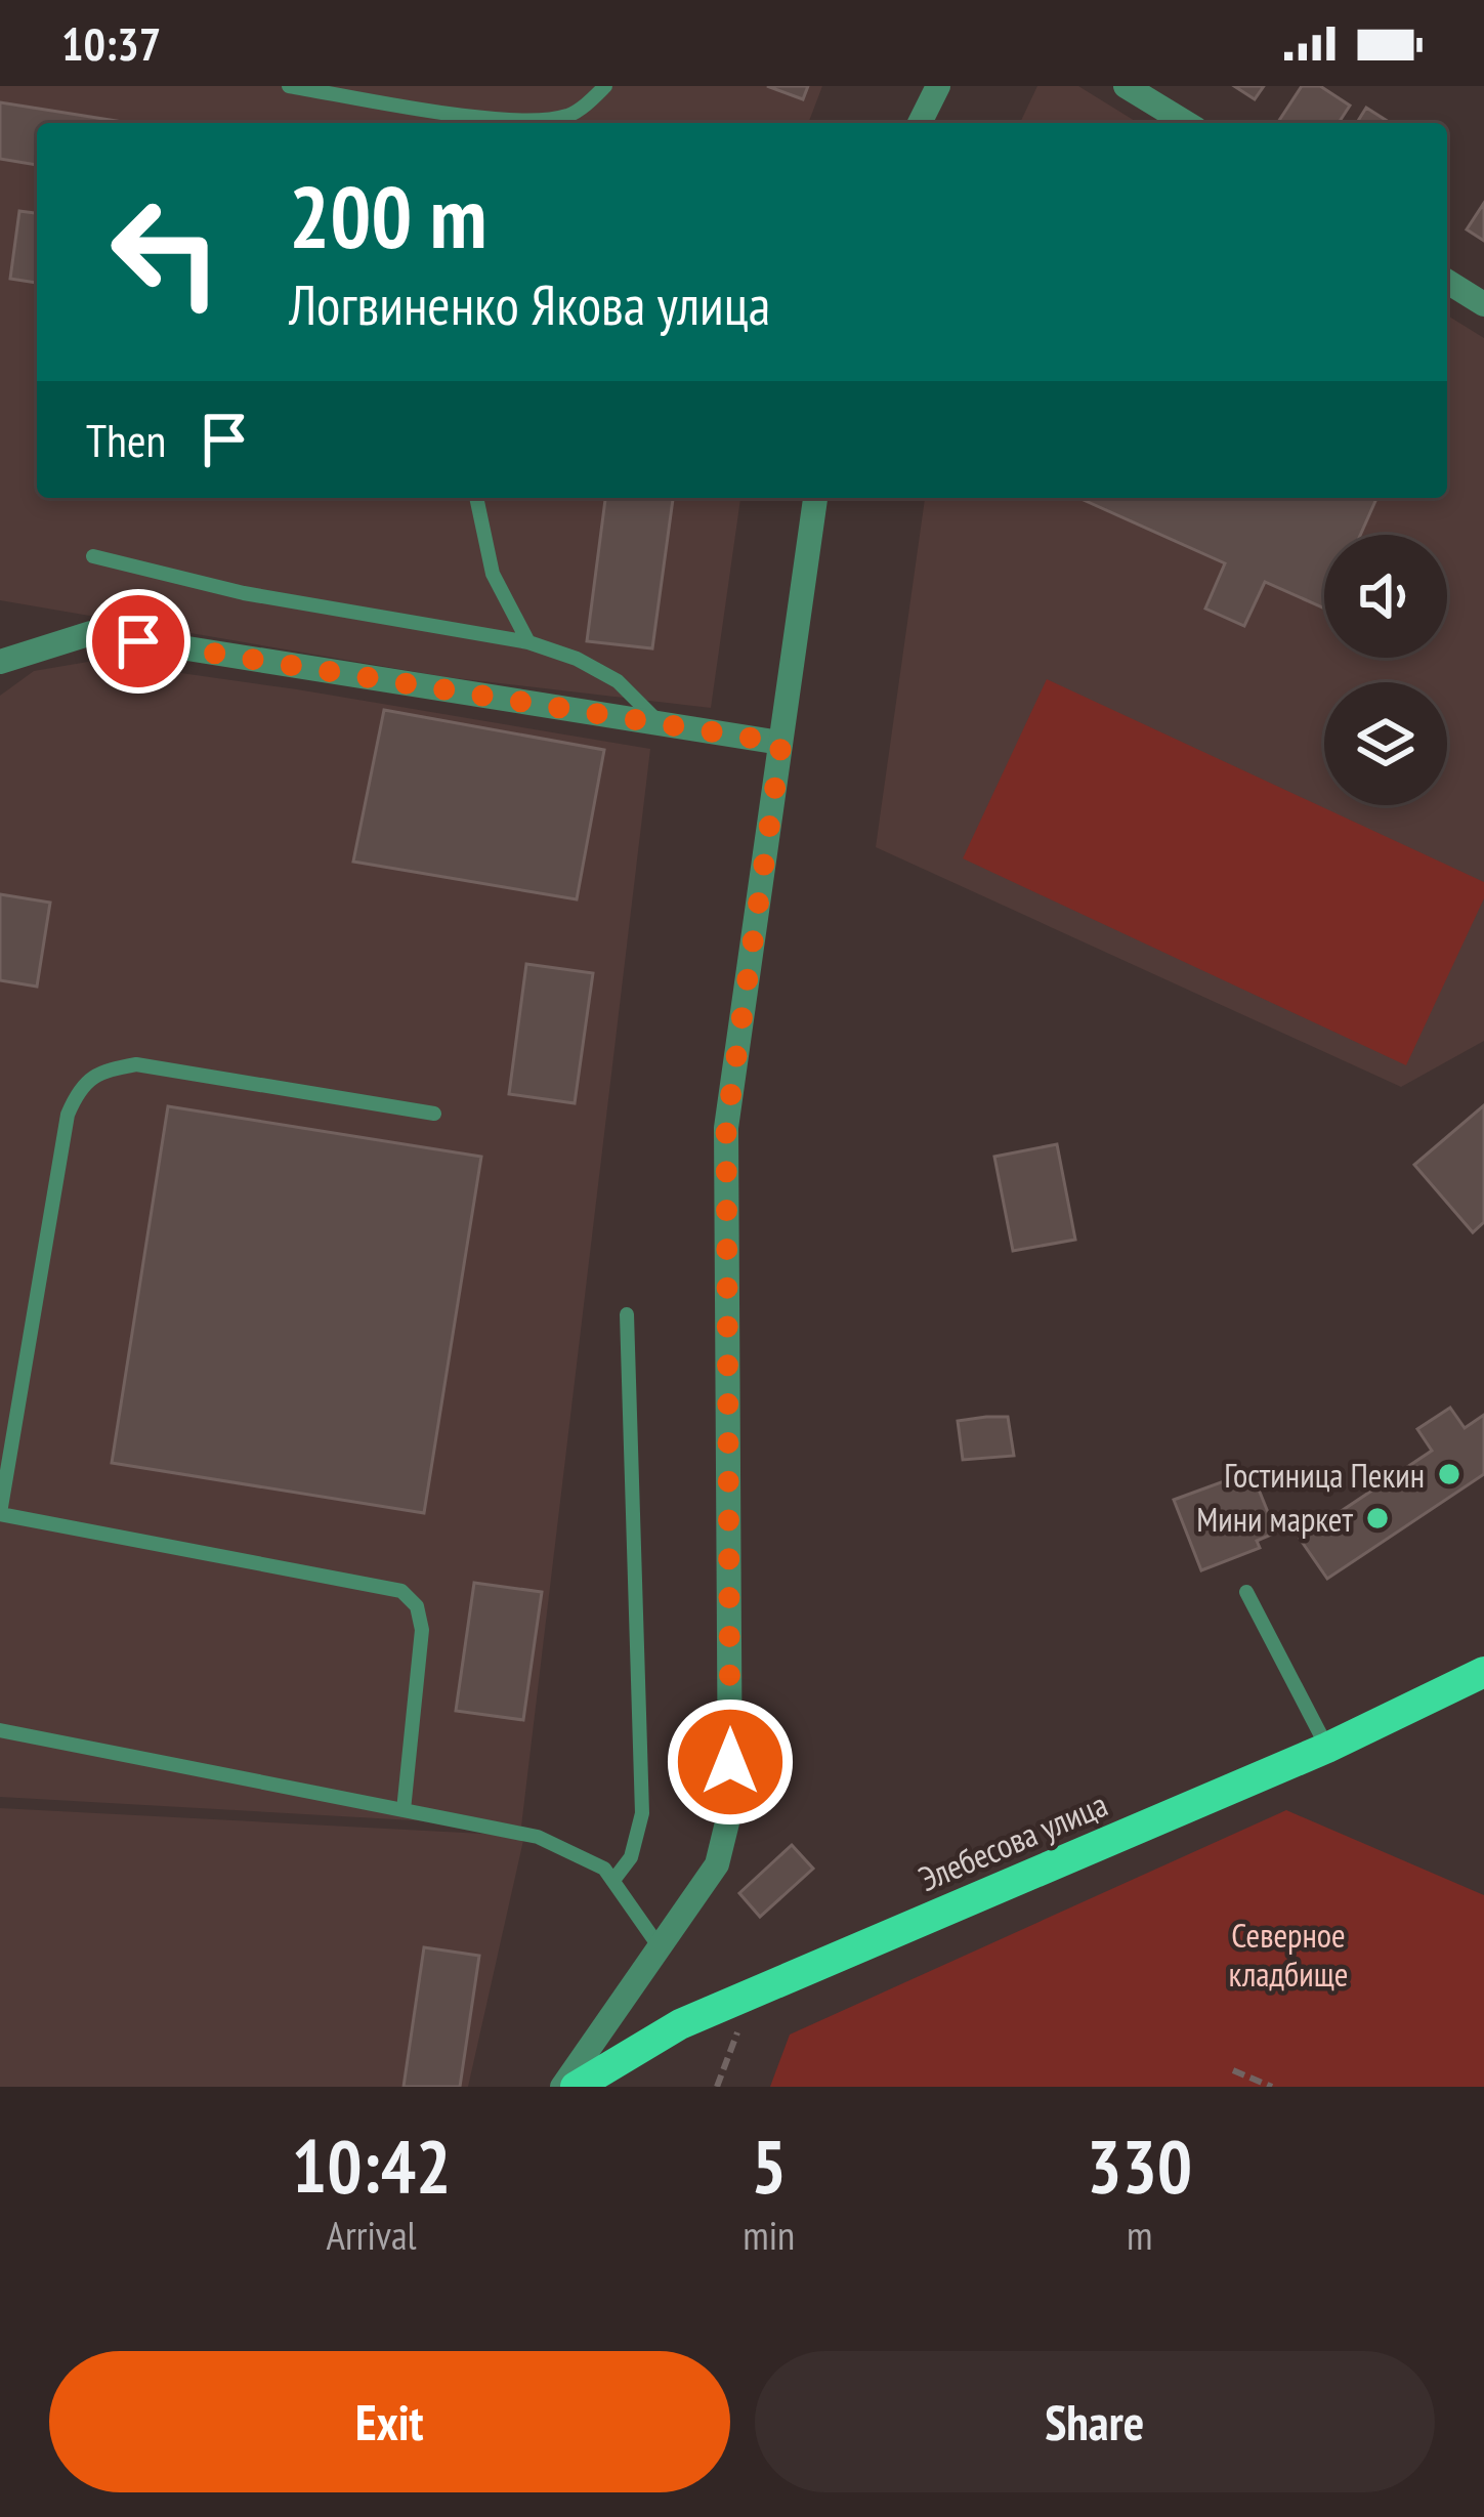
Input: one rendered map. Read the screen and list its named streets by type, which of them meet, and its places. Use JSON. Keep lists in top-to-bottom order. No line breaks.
{"streets":{"main road":["Элебесова улица"]},"parks":["Северное кладбище"],"places":["Гостиница Пекин","Мини маркет"],"page":{"status":"10:37","turn":["200 m","Логвиненко Якова улица"],"then":"Then","eta":["10:42","Arrival","5","min","330","m"],"buttons":["Exit","Share"]}}
